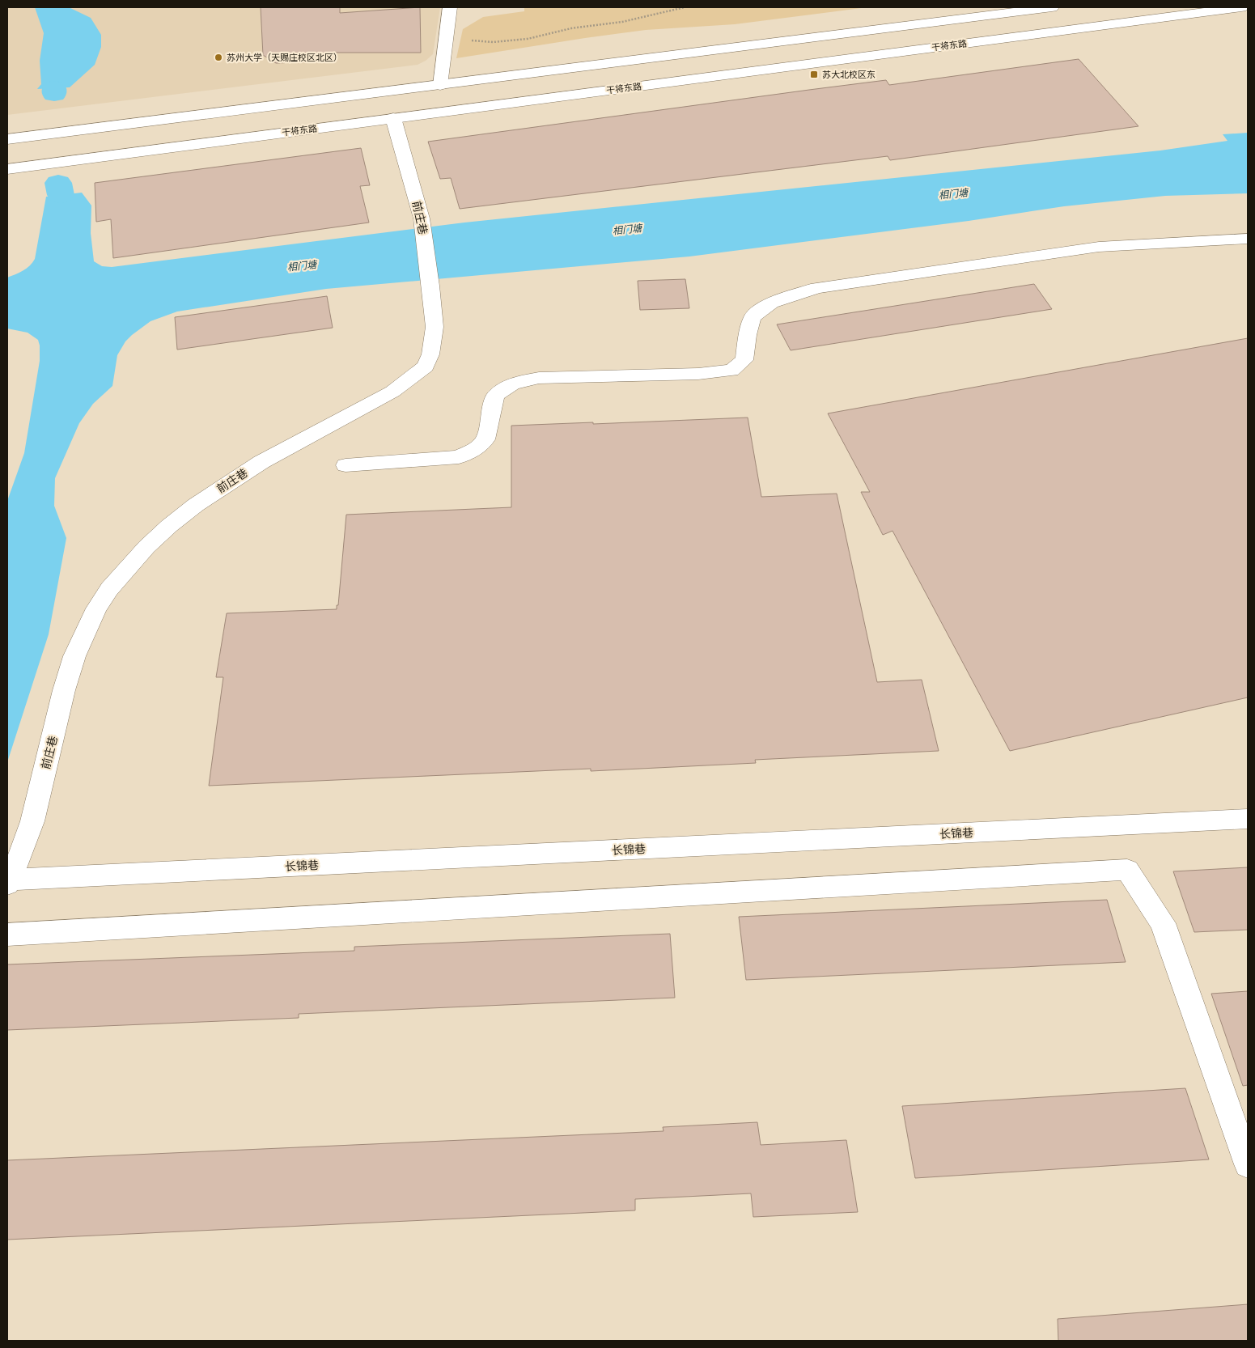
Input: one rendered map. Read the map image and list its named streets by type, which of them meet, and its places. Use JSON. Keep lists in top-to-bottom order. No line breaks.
{"streets":{"main road":["干将东路","前庄巷","长锦巷"]},"crossings":[["干将东路","前庄巷"],["前庄巷","长锦巷"]],"water":["相门塘"],"places":{"other":["苏州大学（天赐庄校区北区）"],"transit":["苏大北校区东"]}}
